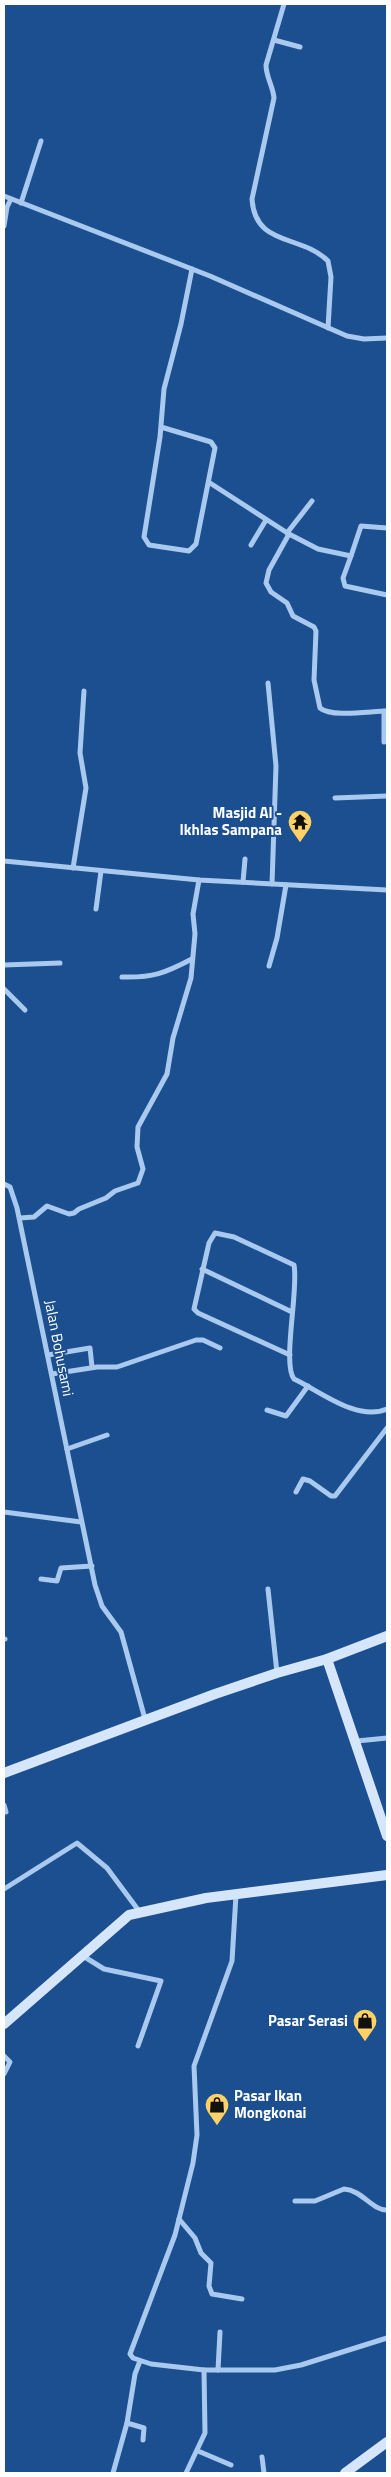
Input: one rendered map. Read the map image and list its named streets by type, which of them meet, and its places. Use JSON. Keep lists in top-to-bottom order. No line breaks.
{"streets":{"street":["Jalan Bohusami"]},"places":{"temple":["Masjid Al - Ikhlas Sampana"],"shop":["Pasar Serasi","Pasar Ikan Mongkonai"]}}
